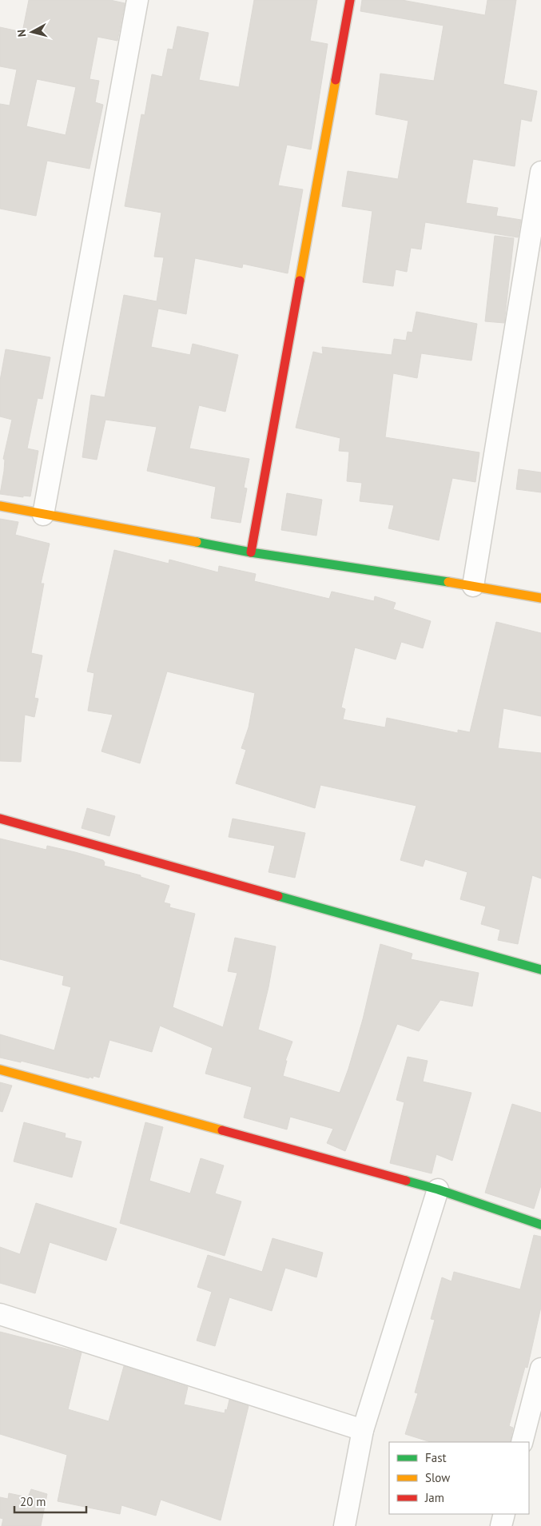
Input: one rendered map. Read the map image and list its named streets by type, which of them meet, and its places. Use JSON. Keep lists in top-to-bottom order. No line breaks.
{"legend":["Fast","Slow","Jam"],"scale_bar":"20 m","north":"left"}
